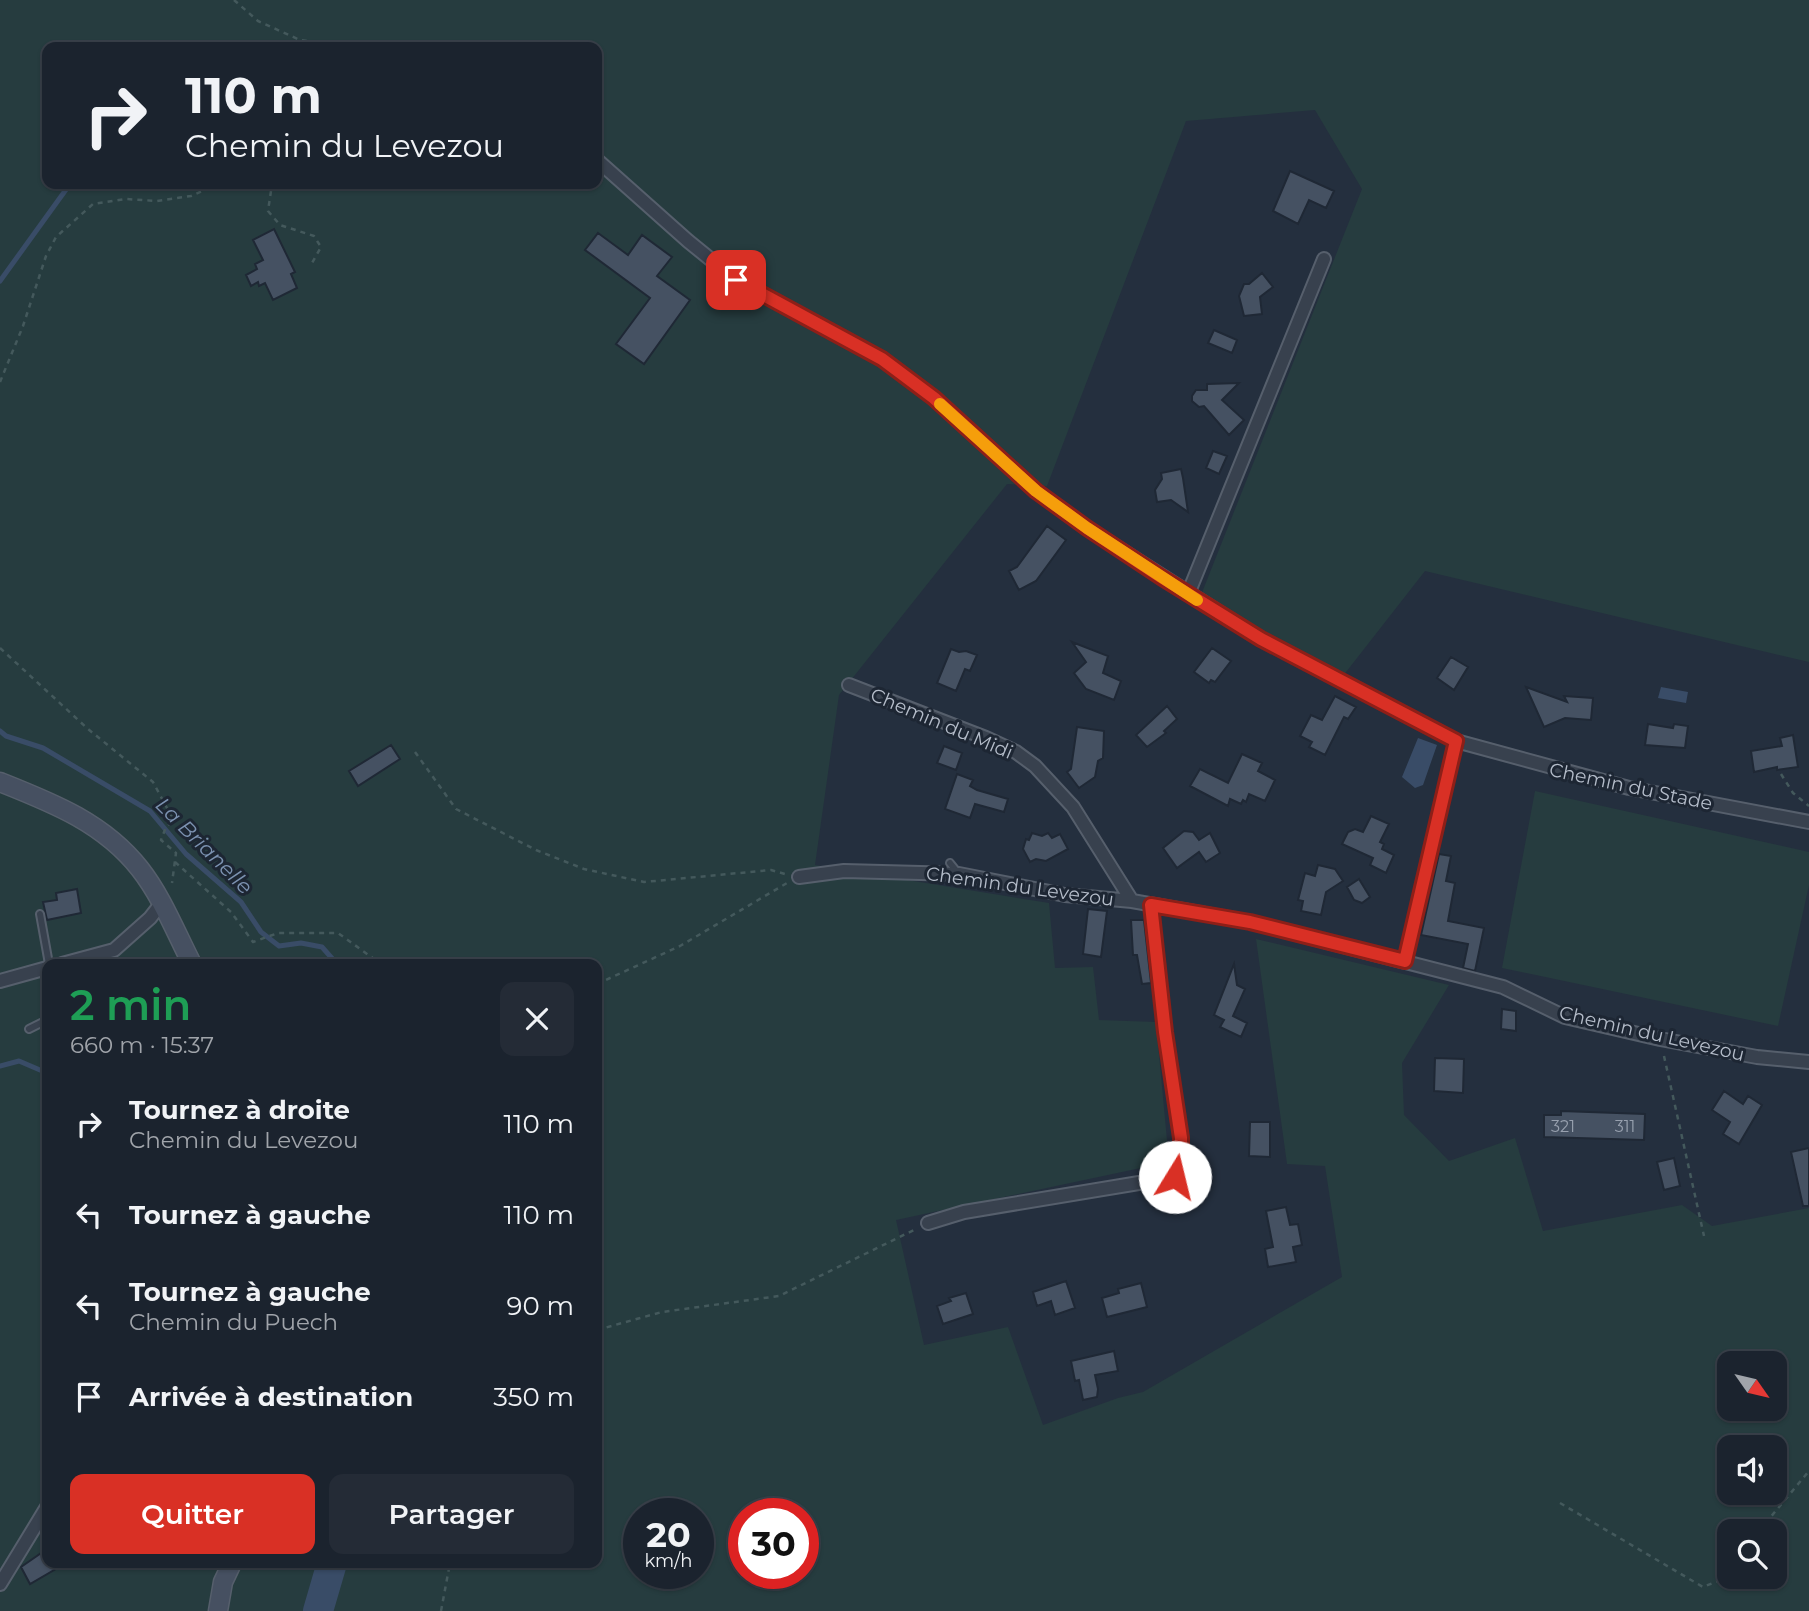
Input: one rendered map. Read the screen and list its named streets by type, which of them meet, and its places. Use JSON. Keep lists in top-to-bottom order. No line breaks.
{"streets":{"street":["Chemin du Midi","Chemin du Stade","Chemin du Levezou"]},"crossings":[["Chemin du Midi","Chemin du Levezou"]],"water":["La Brianelle"],"house_numbers":["321","311"],"north":"bottom right","page":{"turn":["110 m","Chemin du Levezou"],"heading":["2 min","660 m · 15:37"],"list":[{"name":"Tournez à droite","note":"Chemin du Levezou","value":"110 m"},{"name":"Tournez à gauche","value":"110 m"},{"name":"Tournez à gauche","note":"Chemin du Puech","value":"90 m"},{"name":"Arrivée à destination","value":"350 m"}],"buttons":["Quitter","Partager"],"speed":"20 km/h","limit":"30"}}
